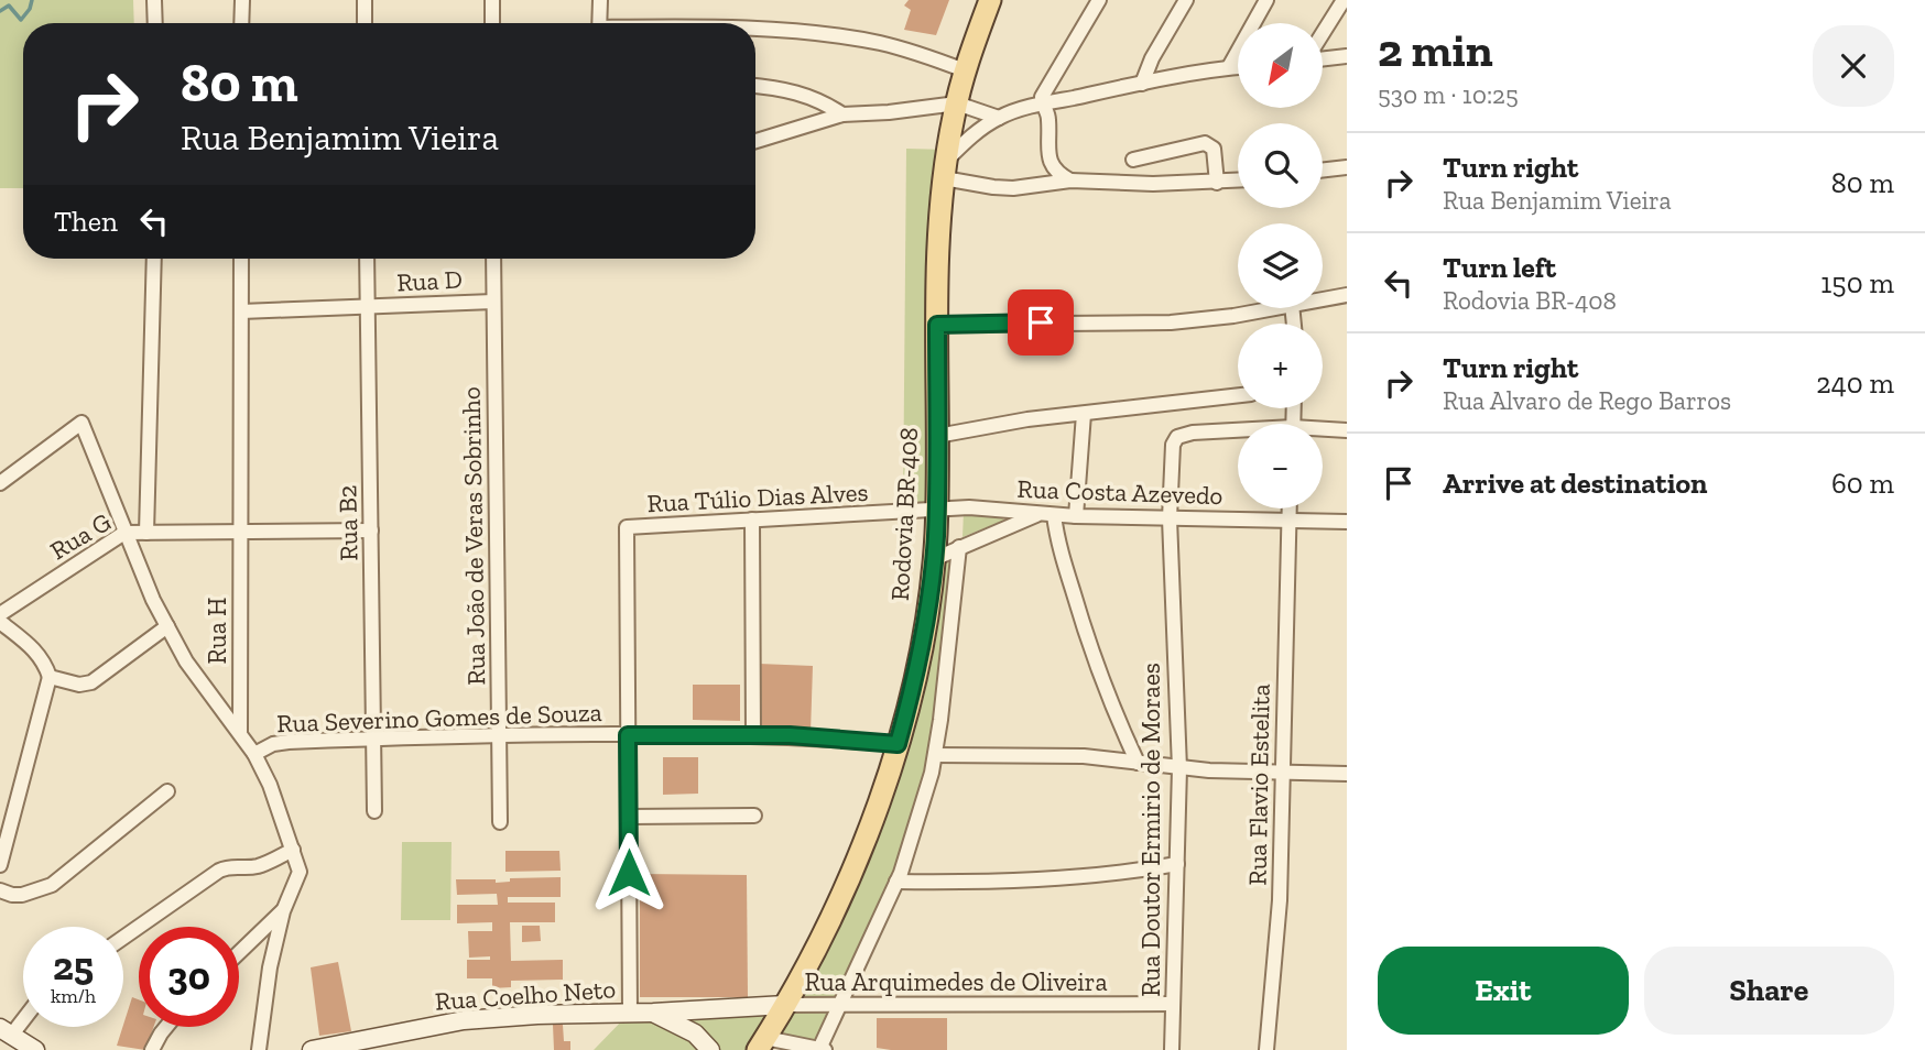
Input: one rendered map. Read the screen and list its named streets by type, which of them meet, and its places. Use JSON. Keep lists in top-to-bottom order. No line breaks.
{"streets":{"main road":["Rodovia BR-408"],"street":["Rua D","Rua Costa Azevedo","Rua Túlio Dias Alves","Rua B2","Rua G","Rua João de Veras Sobrinho","Rua H","Rua Severino Gomes de Souza","Rua Flavio Estelita","Rua Doutor Ermirio de Moraes","Rua Arquimedes de Oliveira","Rua Coelho Neto"]},"crossings":[["Rua D","Rua B2"],["Rua D","Rua João de Veras Sobrinho"],["Rua Costa Azevedo","Rua Túlio Dias Alves"],["Rua Costa Azevedo","Rodovia BR-408"],["Rua Costa Azevedo","Rua Flavio Estelita"],["Rua Costa Azevedo","Rua Doutor Ermirio de Moraes"],["Rua Túlio Dias Alves","Rodovia BR-408"],["Rua Túlio Dias Alves","Rua Severino Gomes de Souza"],["Rodovia BR-408","Rua Severino Gomes de Souza"],["Rodovia BR-408","Rua Arquimedes de Oliveira"],["Rodovia BR-408","Rua Coelho Neto"],["Rua B2","Rua G"],["Rua B2","Rua Severino Gomes de Souza"],["Rua G","Rua H"],["Rua João de Veras Sobrinho","Rua Severino Gomes de Souza"],["Rua Doutor Ermirio de Moraes","Rua Arquimedes de Oliveira"],["Rua Arquimedes de Oliveira","Rua Coelho Neto"]],"north":"bottom left","page":{"heading":["2 min","530 m · 10:25"],"map_buttons":["+","−"],"turn":["80 m","Rua Benjamim Vieira"],"list":[{"name":"Turn right","note":"Rua Benjamim Vieira","value":"80 m"},{"name":"Turn left","note":"Rodovia BR-408","value":"150 m"},{"name":"Turn right","note":"Rua Alvaro de Rego Barros","value":"240 m"},{"name":"Arrive at destination","value":"60 m"}],"then":"Then","speed":"25 km/h","limit":"30","buttons":["Exit","Share"]}}
